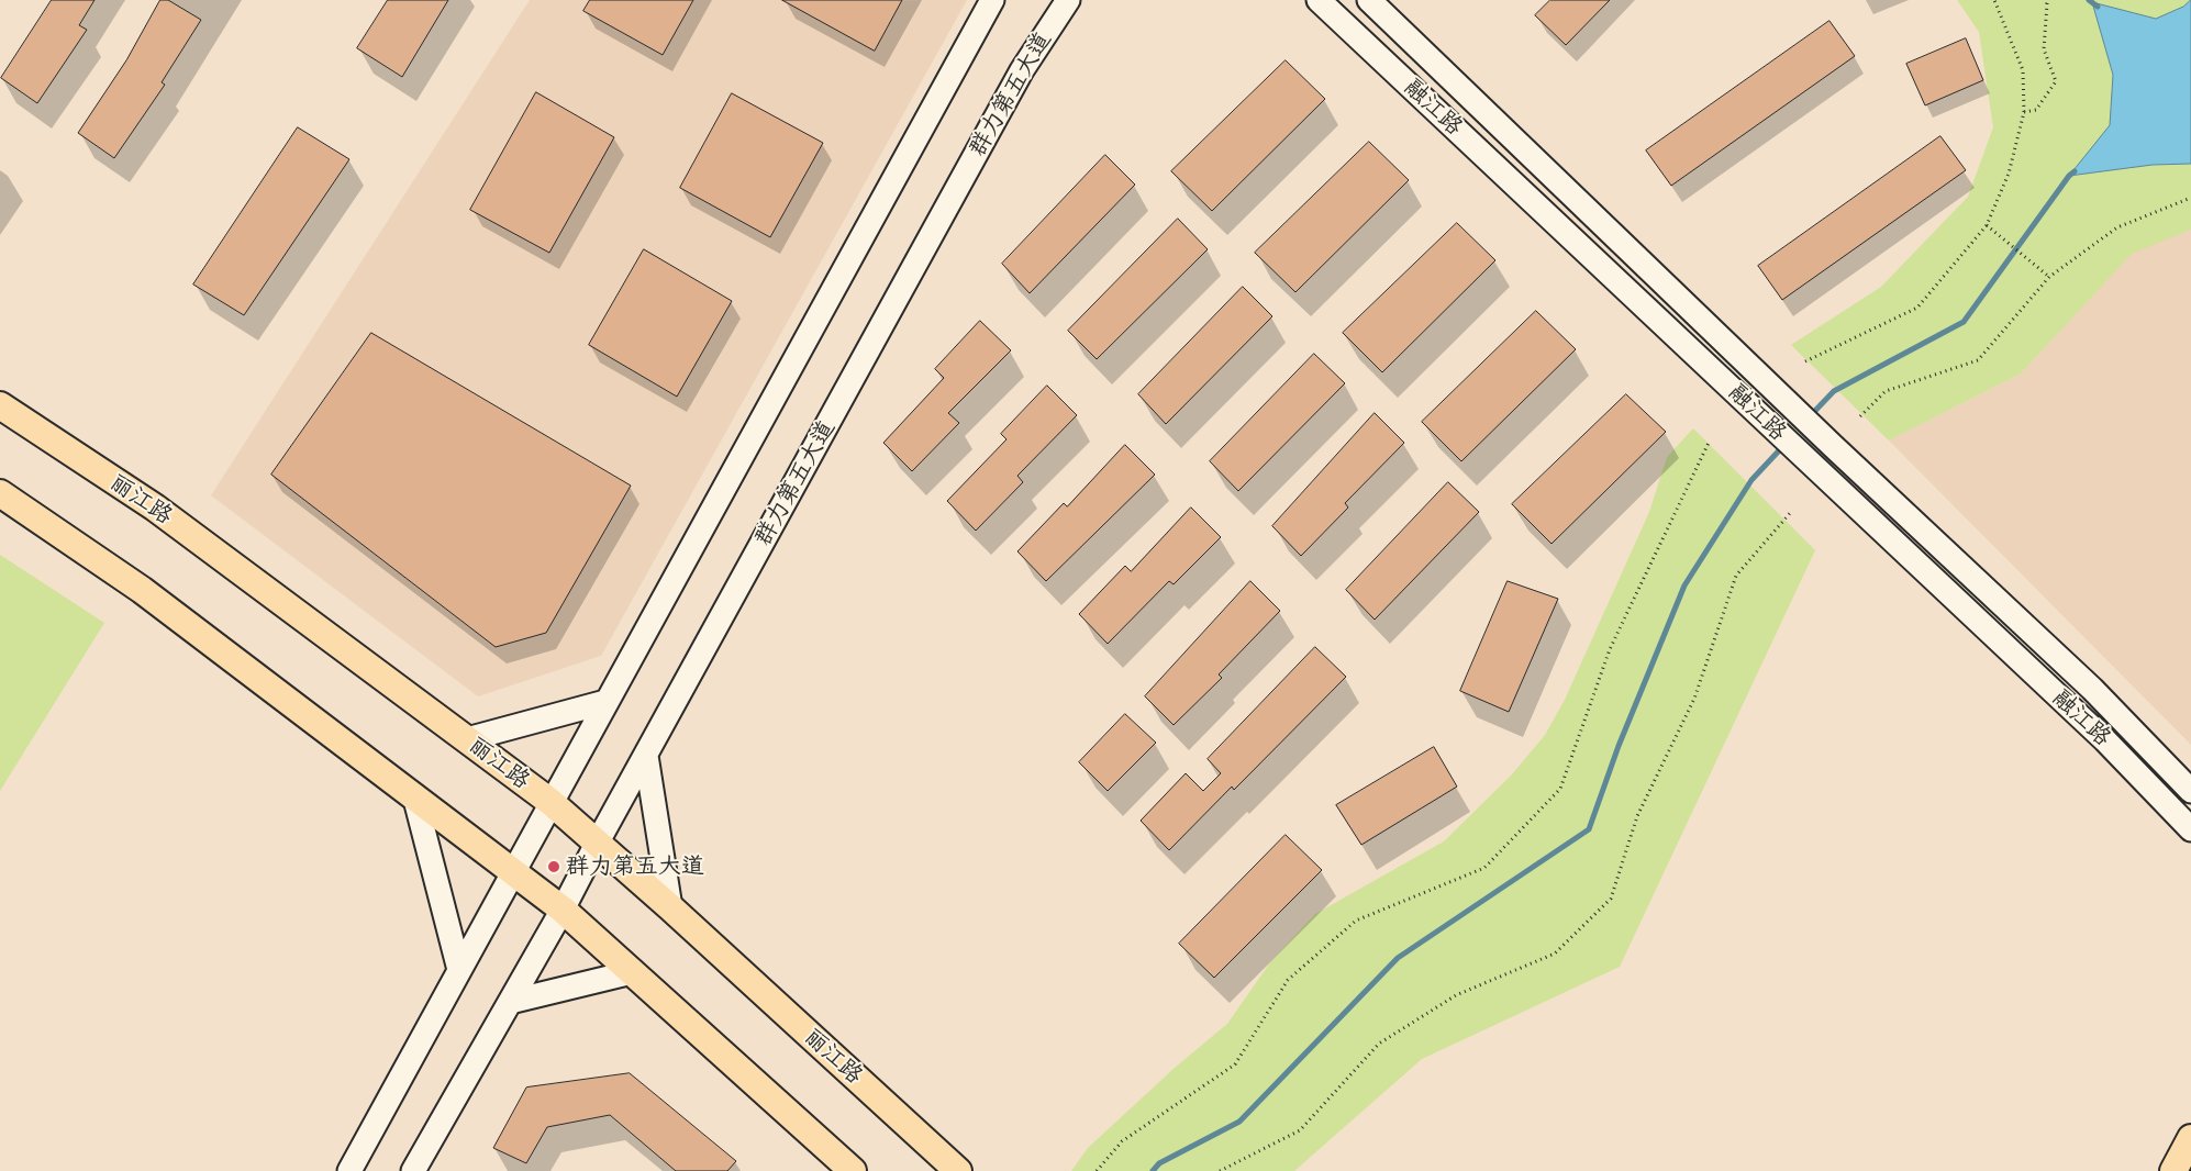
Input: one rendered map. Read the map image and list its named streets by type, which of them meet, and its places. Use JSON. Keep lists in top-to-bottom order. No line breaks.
{"streets":{"main road":["群力第五大道","融江路","丽江路"]},"crossings":[["群力第五大道","丽江路"]],"places":["群力第五大道"]}
